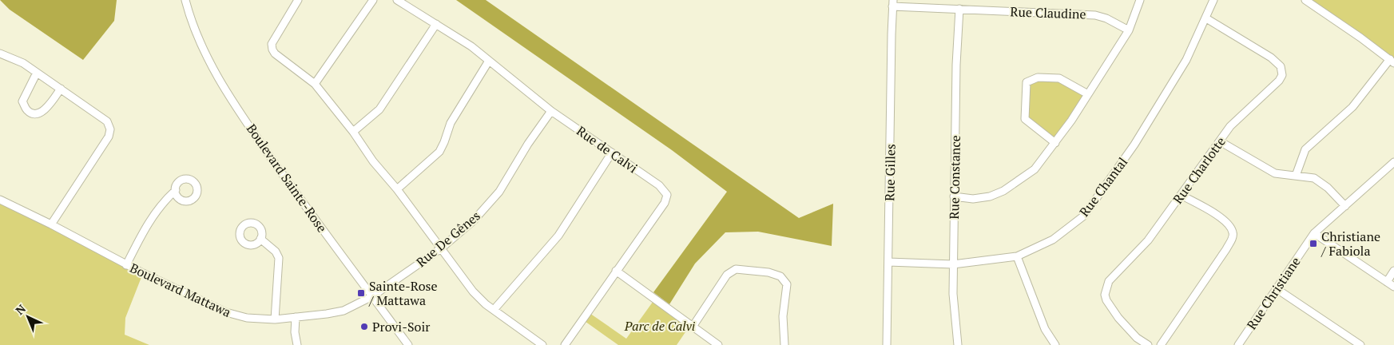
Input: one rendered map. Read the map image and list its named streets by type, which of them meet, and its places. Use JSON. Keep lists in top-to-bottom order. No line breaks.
{"streets":{"street":["Rue Claudine","Rue de Calvi","Rue Charlotte","Rue Gilles","Rue Constance","Boulevard Sainte-Rose","Rue Chantal","Rue De Gênes","Boulevard Mattawa","Rue Christiane"]},"crossings":[["Rue Claudine","Rue Gilles"],["Rue Claudine","Rue Constance"],["Rue de Calvi","Rue De Gênes"],["Rue Charlotte","Rue Chantal"],["Rue Gilles","Rue Chantal"],["Rue Constance","Rue Chantal"],["Boulevard Sainte-Rose","Rue De Gênes"],["Boulevard Sainte-Rose","Boulevard Mattawa"],["Rue De Gênes","Boulevard Mattawa"]],"parks":["Parc de Calvi"],"places":{"transit":["Christiane / Fabiola","Sainte-Rose / Mattawa"],"other":["Provi-Soir"]},"north":"top left"}
